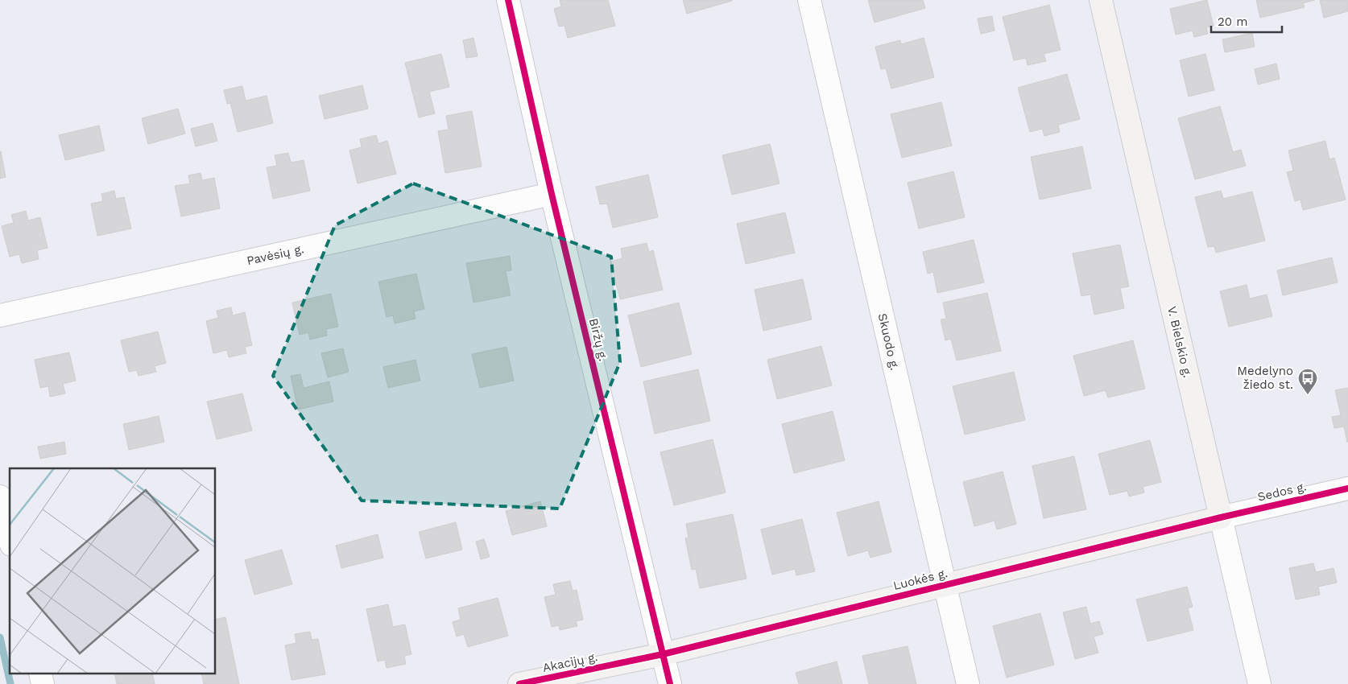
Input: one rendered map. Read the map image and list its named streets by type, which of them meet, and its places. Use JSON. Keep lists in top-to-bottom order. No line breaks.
{"streets":{"street":["Pavėsių g.","Biržų g.","Skuodo g.","V. Bielskio g.","Sedos g.","Luokės g.","Akacijų g."]},"crossings":[["Pavėsių g.","Biržų g."],["Biržų g.","Luokės g."],["Skuodo g.","Luokės g."],["V. Bielskio g.","Sedos g."],["V. Bielskio g.","Luokės g."],["Sedos g.","Luokės g."],["Luokės g.","Akacijų g."]],"places":{"bus stop":["Medelyno žiedo st."]},"scale_bar":"20 m"}
